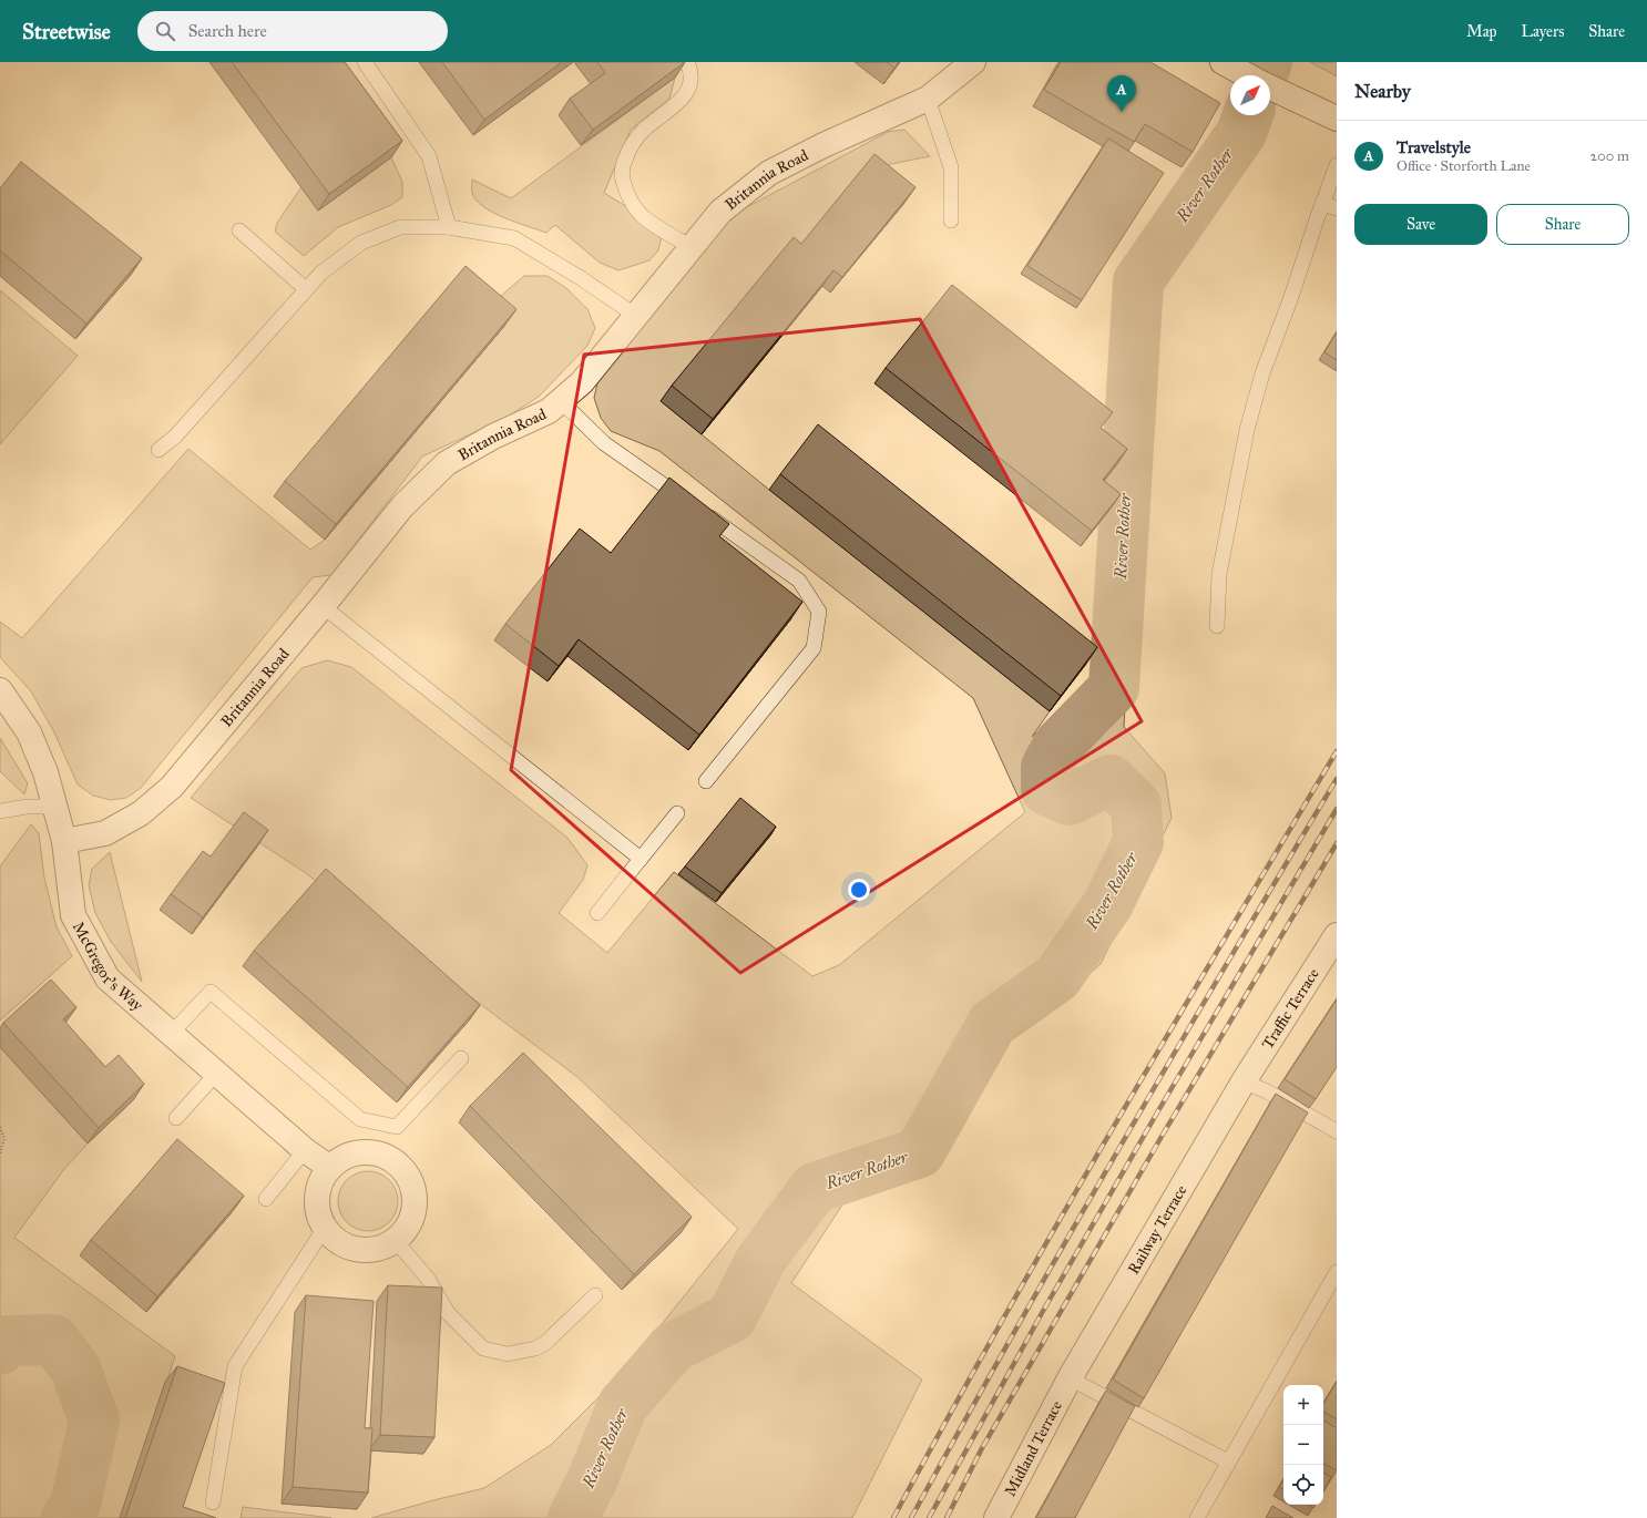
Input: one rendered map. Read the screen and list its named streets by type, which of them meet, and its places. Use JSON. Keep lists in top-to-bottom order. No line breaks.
{"streets":{"street":["Britannia Road","McGregor's Way","Traffic Terrace","Railway Terrace","Midland Terrace"]},"crossings":[["Britannia Road","McGregor's Way"],["Traffic Terrace","Railway Terrace"],["Railway Terrace","Midland Terrace"]],"water":["River Rother"],"north":"top right","page":{"header":"Streetwise","search":"Search here","nav":["Map","Layers","Share"],"heading":"Nearby","pins":"A","list":[{"mark":"A","name":"Travelstyle","note":"Office · Storforth Lane","value":"200 m"}],"buttons":["Save","Share"],"map_buttons":["+","−"]}}
